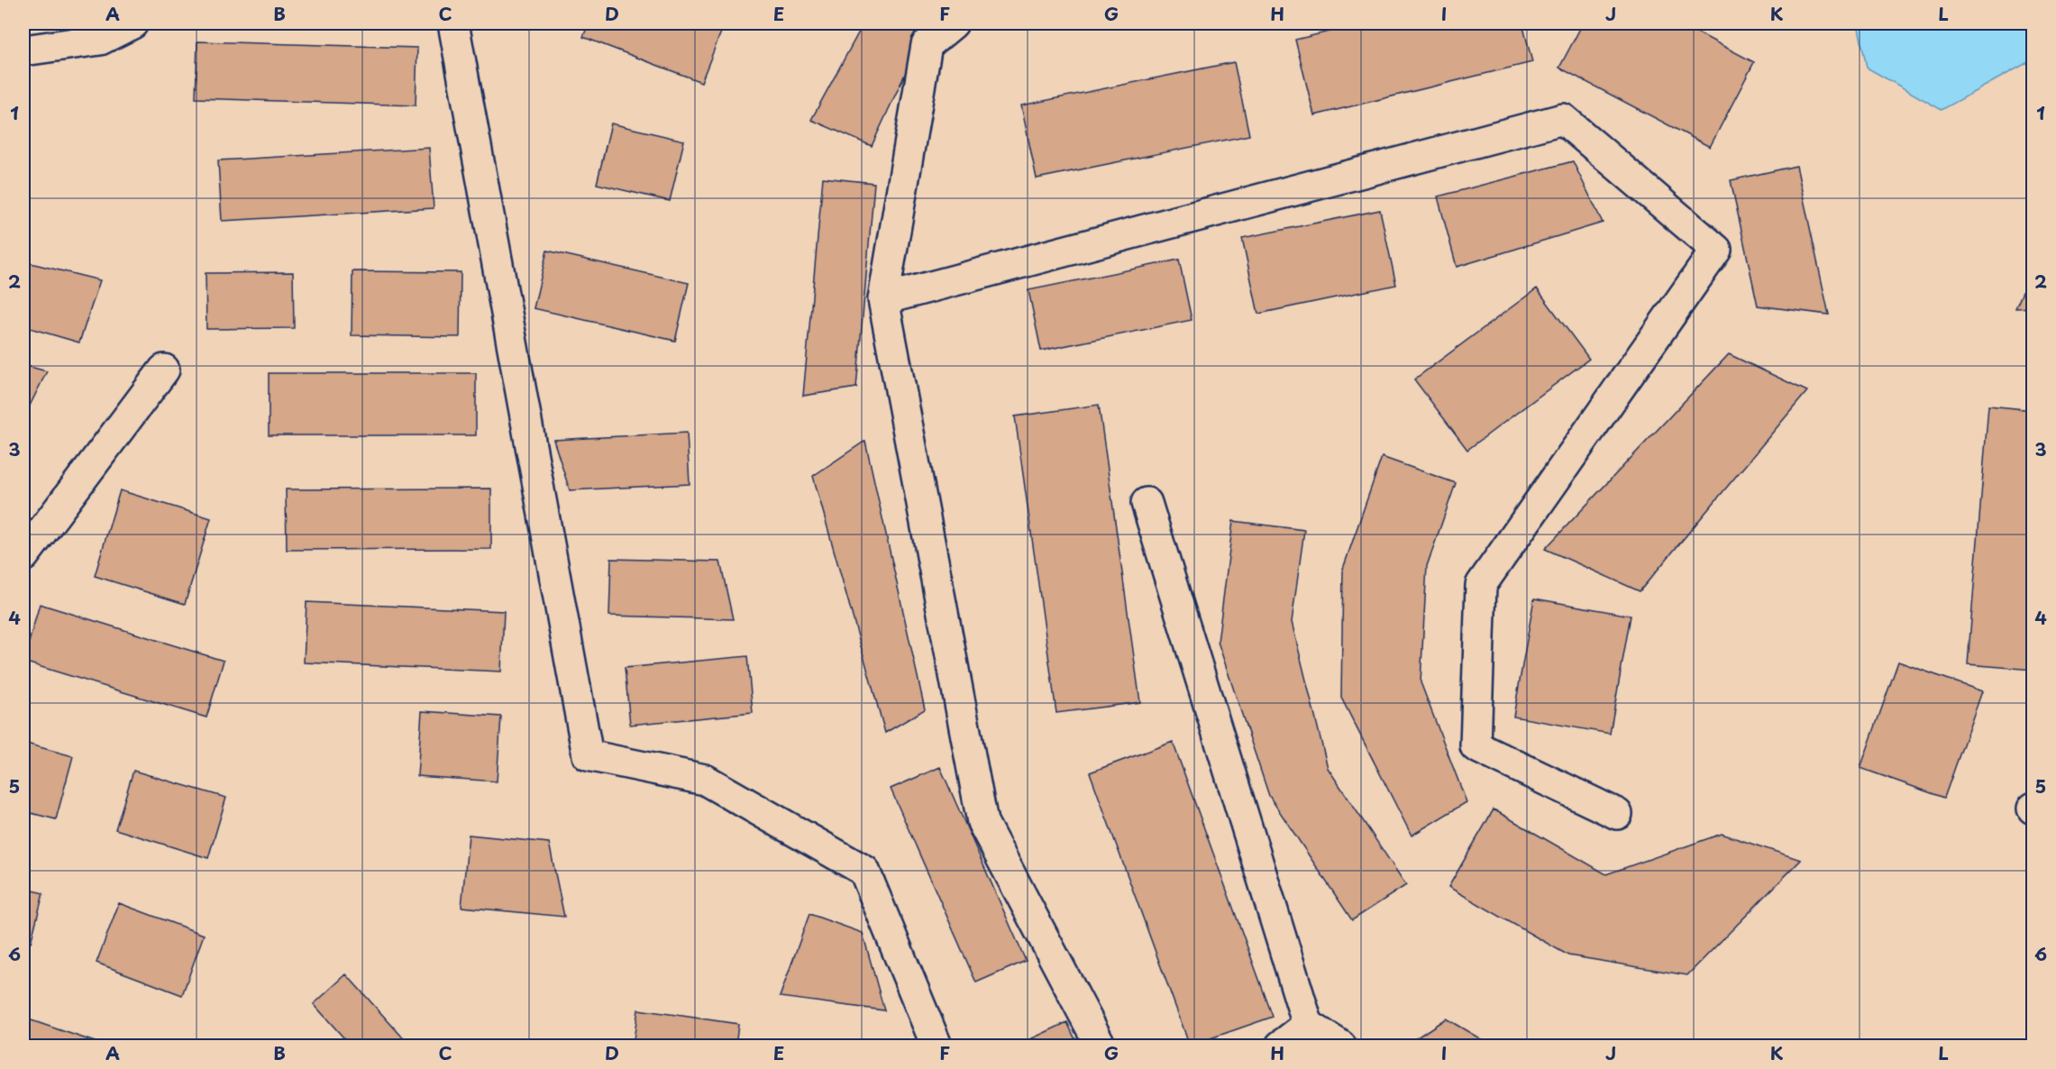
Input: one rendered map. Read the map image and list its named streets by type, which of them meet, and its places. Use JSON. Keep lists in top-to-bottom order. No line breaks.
{"grid":{"columns":["A","B","C","D","E","F","G","H","I","J","K","L"],"rows":["1","2","3","4","5","6"]}}
